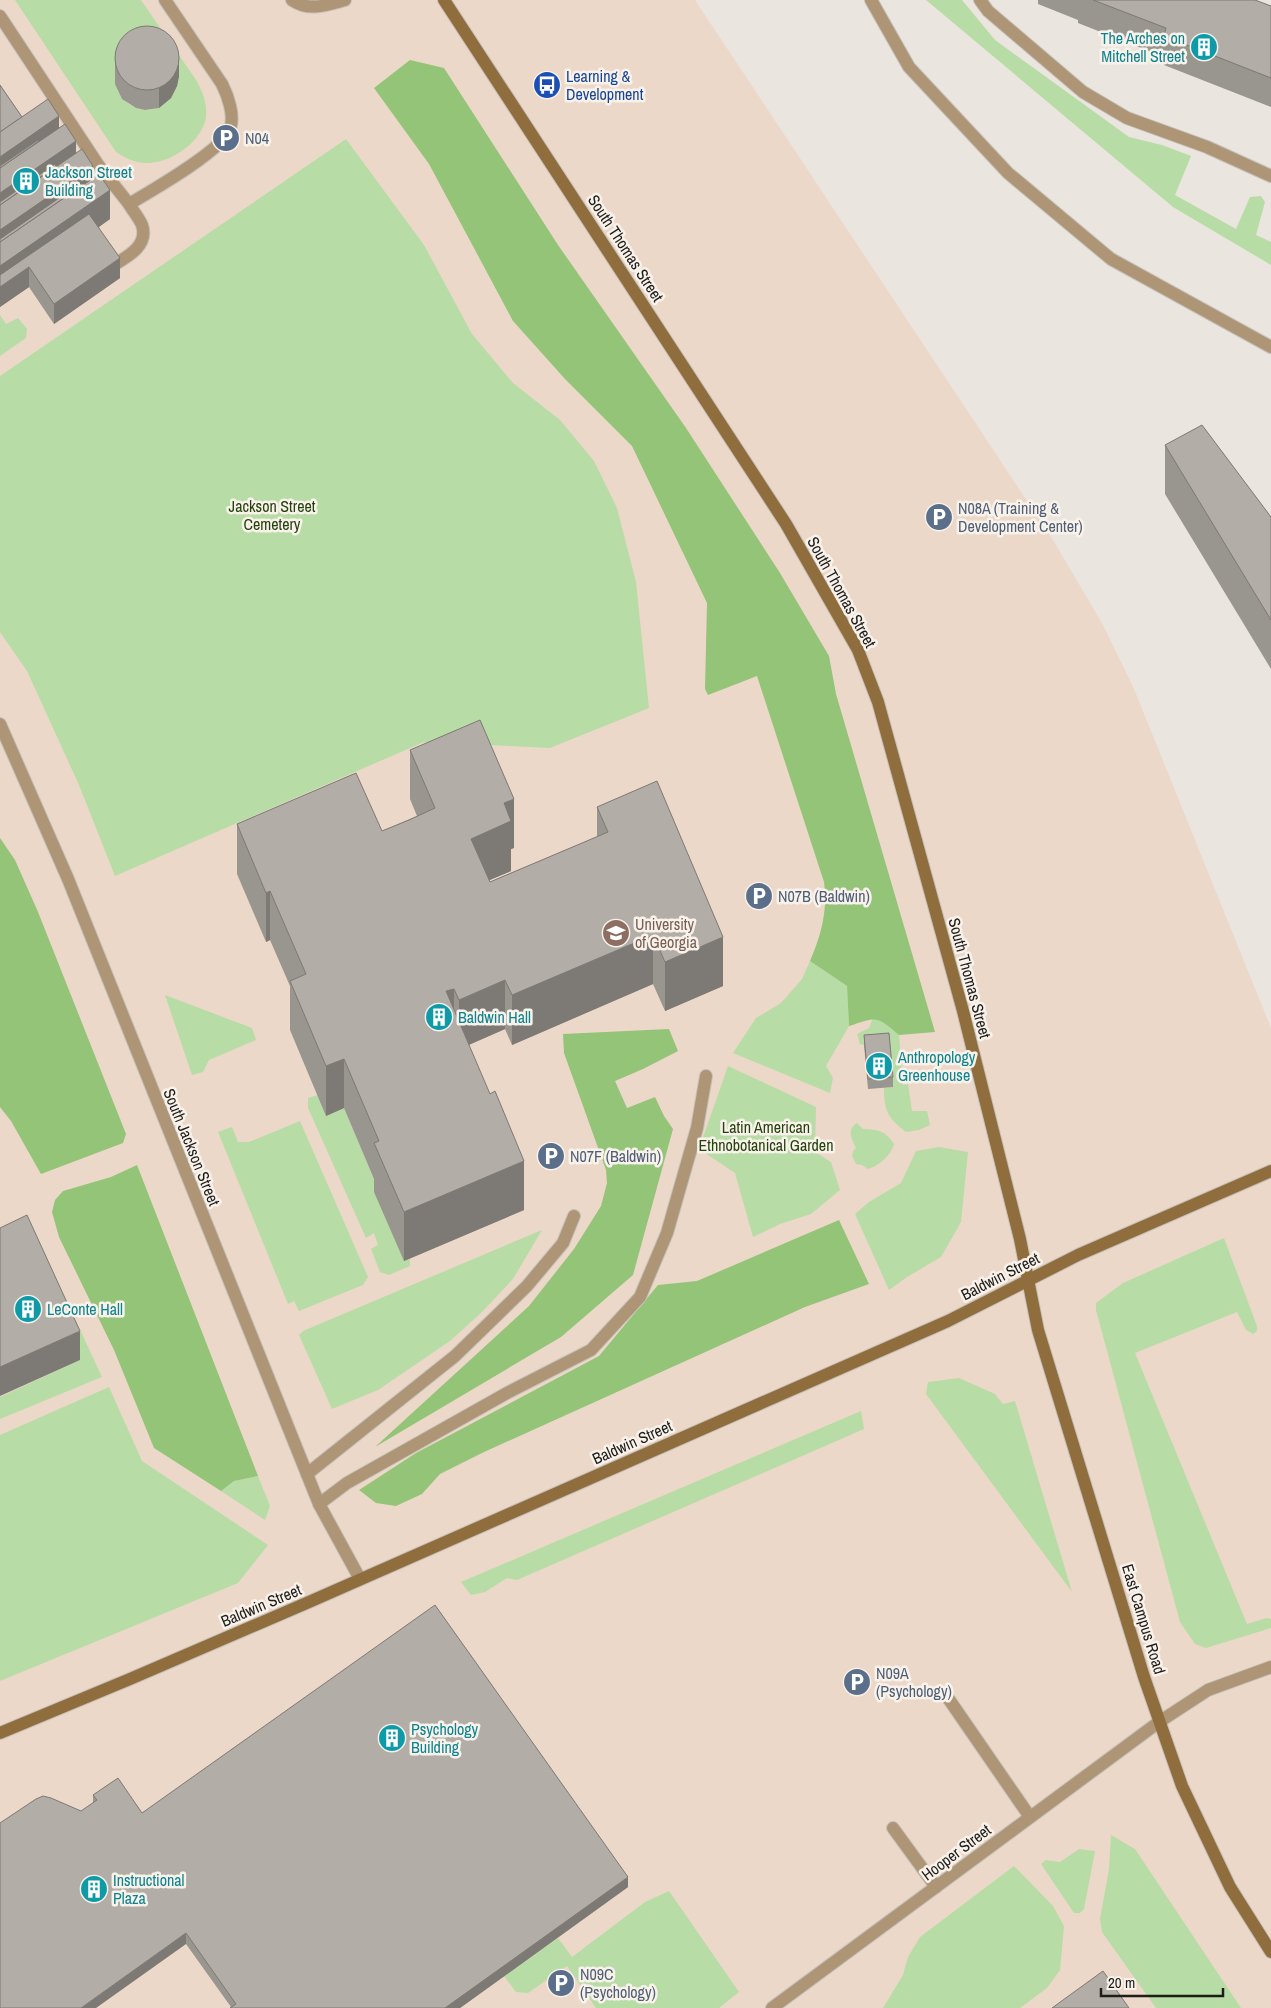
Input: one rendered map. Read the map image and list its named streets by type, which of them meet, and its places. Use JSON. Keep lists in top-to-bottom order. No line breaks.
{"streets":{"main road":["South Thomas Street","Baldwin Street","East Campus Road"],"street":["South Jackson Street","Hooper Street"]},"crossings":[["South Thomas Street","Baldwin Street"],["South Thomas Street","East Campus Road"],["South Jackson Street","Baldwin Street"],["Baldwin Street","East Campus Road"],["East Campus Road","Hooper Street"]],"parks":["Jackson Street Cemetery","Latin American Ethnobotanical Garden"],"places":{"building":["The Arches on Mitchell Street","Jackson Street Building","Baldwin Hall","Anthropology Greenhouse","LeConte Hall","Psychology Building","Instructional Plaza"],"bus stop":["Learning & Development"],"parking":["N04","N08A (Training & Development Center)","N07B (Baldwin)","N07F (Baldwin)","N09A (Psychology)","N09C (Psychology)"],"school or university":["University of Georgia"]},"scale_bar":"20 m"}
